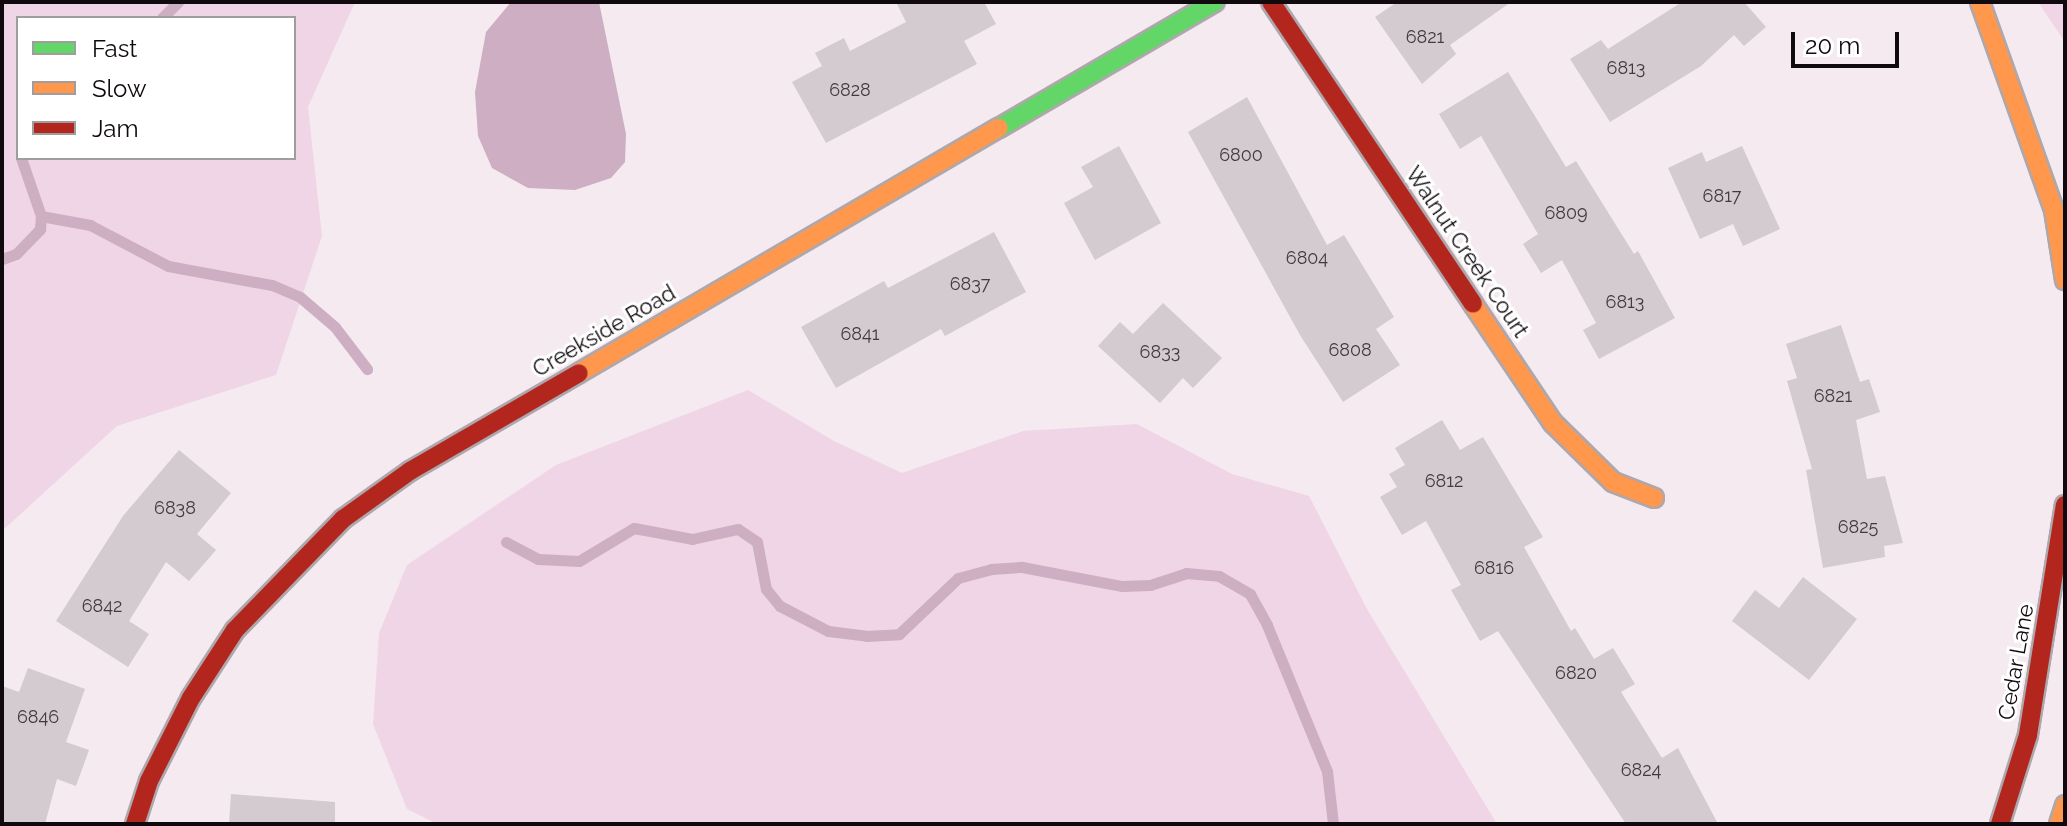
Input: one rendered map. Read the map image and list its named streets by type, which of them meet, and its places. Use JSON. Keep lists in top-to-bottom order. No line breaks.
{"streets":{"street":["Walnut Creek Court","Creekside Road","Cedar Lane"]},"house_numbers":["6821","6813","6828","6800","6817","6809","6804","6837","6813","6841","6808","6833","6821","6812","6838","6825","6816","6842","6820","6846","6824"],"legend":["Fast","Slow","Jam"],"scale_bar":"20 m"}
